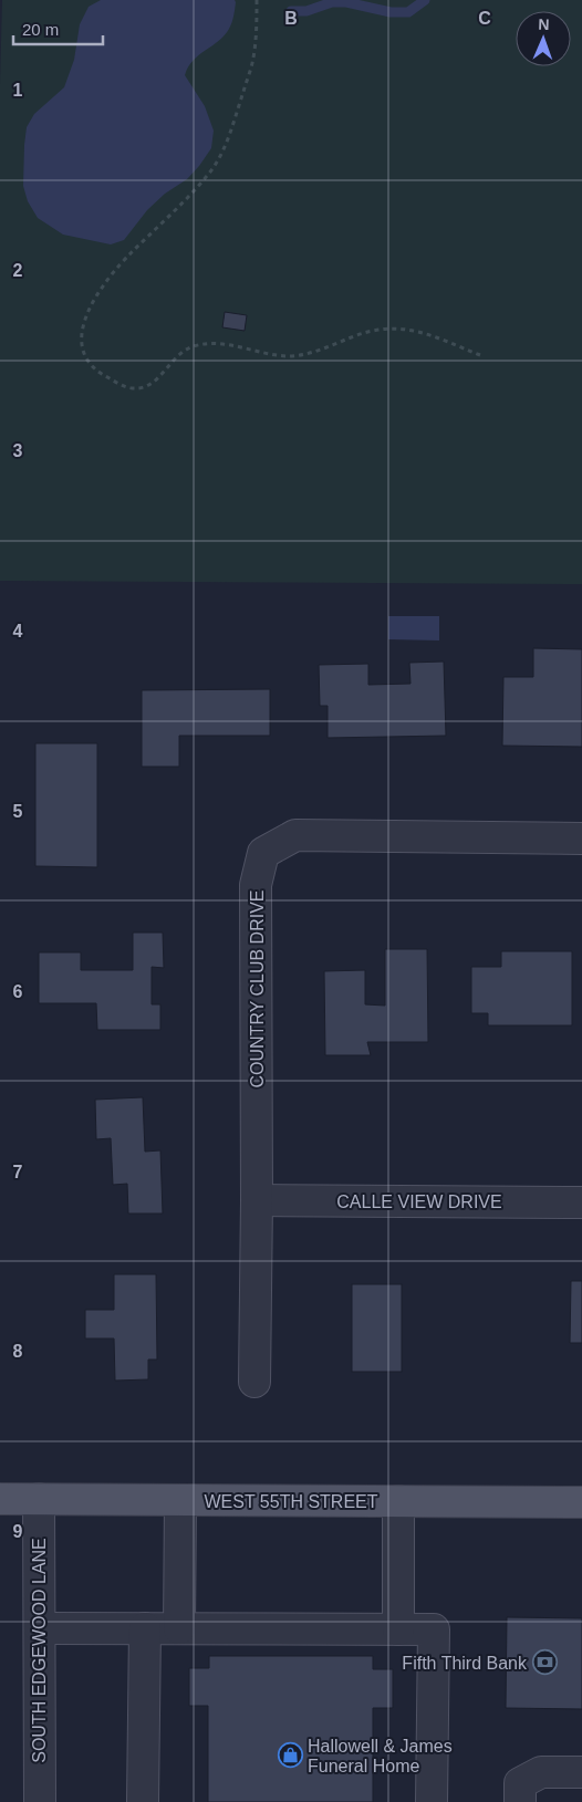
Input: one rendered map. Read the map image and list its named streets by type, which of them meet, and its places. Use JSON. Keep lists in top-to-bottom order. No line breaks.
{"streets":{"main road":["WEST 55TH STREET"],"street":["COUNTRY CLUB DRIVE","CALLE VIEW DRIVE","SOUTH EDGEWOOD LANE"]},"crossings":[["COUNTRY CLUB DRIVE","CALLE VIEW DRIVE"],["WEST 55TH STREET","SOUTH EDGEWOOD LANE"]],"places":{"bank":["Fifth Third Bank"],"shop":["Hallowell & James Funeral Home"]},"scale_bar":"20 m","north":"top","grid":{"columns":["B","C"],"rows":["1","2","3","4","5","6","7","8","9"]}}
